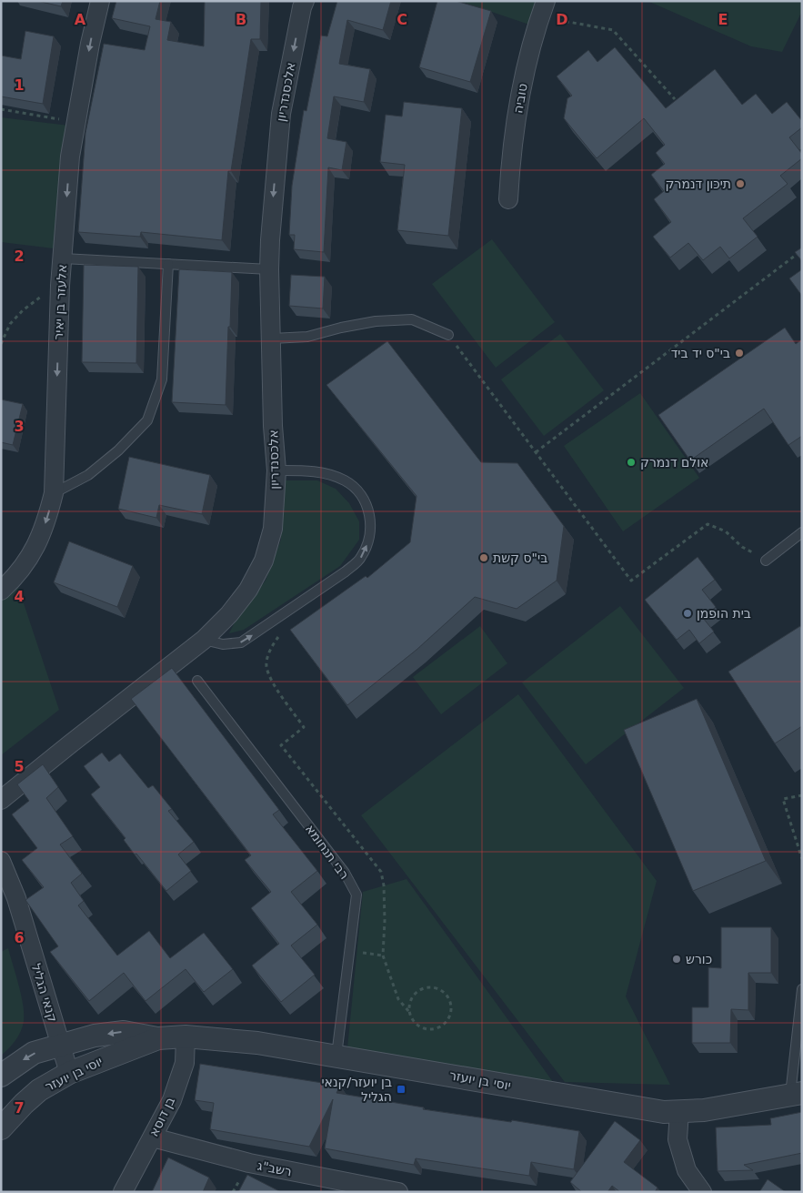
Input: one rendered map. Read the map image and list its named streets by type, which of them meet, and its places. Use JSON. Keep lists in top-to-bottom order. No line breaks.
{"streets":{"street":["אלכסנדריון","טוביה","אלעזר בן יאיר","קנאי הגליל","יוסי בן יועזר","בן דוסא","רשב\"ג"],"lane":["רבי תנחומא"]},"crossings":[["רבי תנחומא","יוסי בן יועזר"],["קנאי הגליל","יוסי בן יועזר"],["יוסי בן יועזר","בן דוסא"],["בן דוסא","רשב\"ג"]],"one_way":["אלעזר בן יאיר"],"places":{"other":["תיכון דנמרק","בי\"ס יד ביד","אולם דנמרק","בי\"ס קשת","בית הופמן","כורש"],"transit":["בן יועזר/קנאי הגליל"]},"grid":{"columns":["A","B","C","D","E"],"rows":["1","2","3","4","5","6","7"]}}
